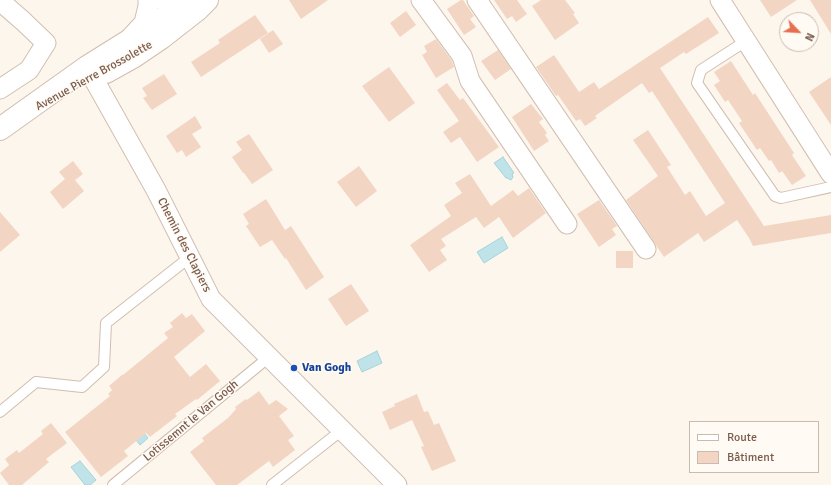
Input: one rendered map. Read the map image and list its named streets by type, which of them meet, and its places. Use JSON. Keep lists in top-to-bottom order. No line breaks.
{"streets":{"street":["Avenue Pierre Brossolette","Chemin des Clapiers"],"lane":["Lotissemnt le Van Gogh"]},"crossings":[["Avenue Pierre Brossolette","Chemin des Clapiers"],["Chemin des Clapiers","Lotissemnt le Van Gogh"]],"places":["Van Gogh"],"legend":["Route","Bâtiment"],"north":"bottom right"}
